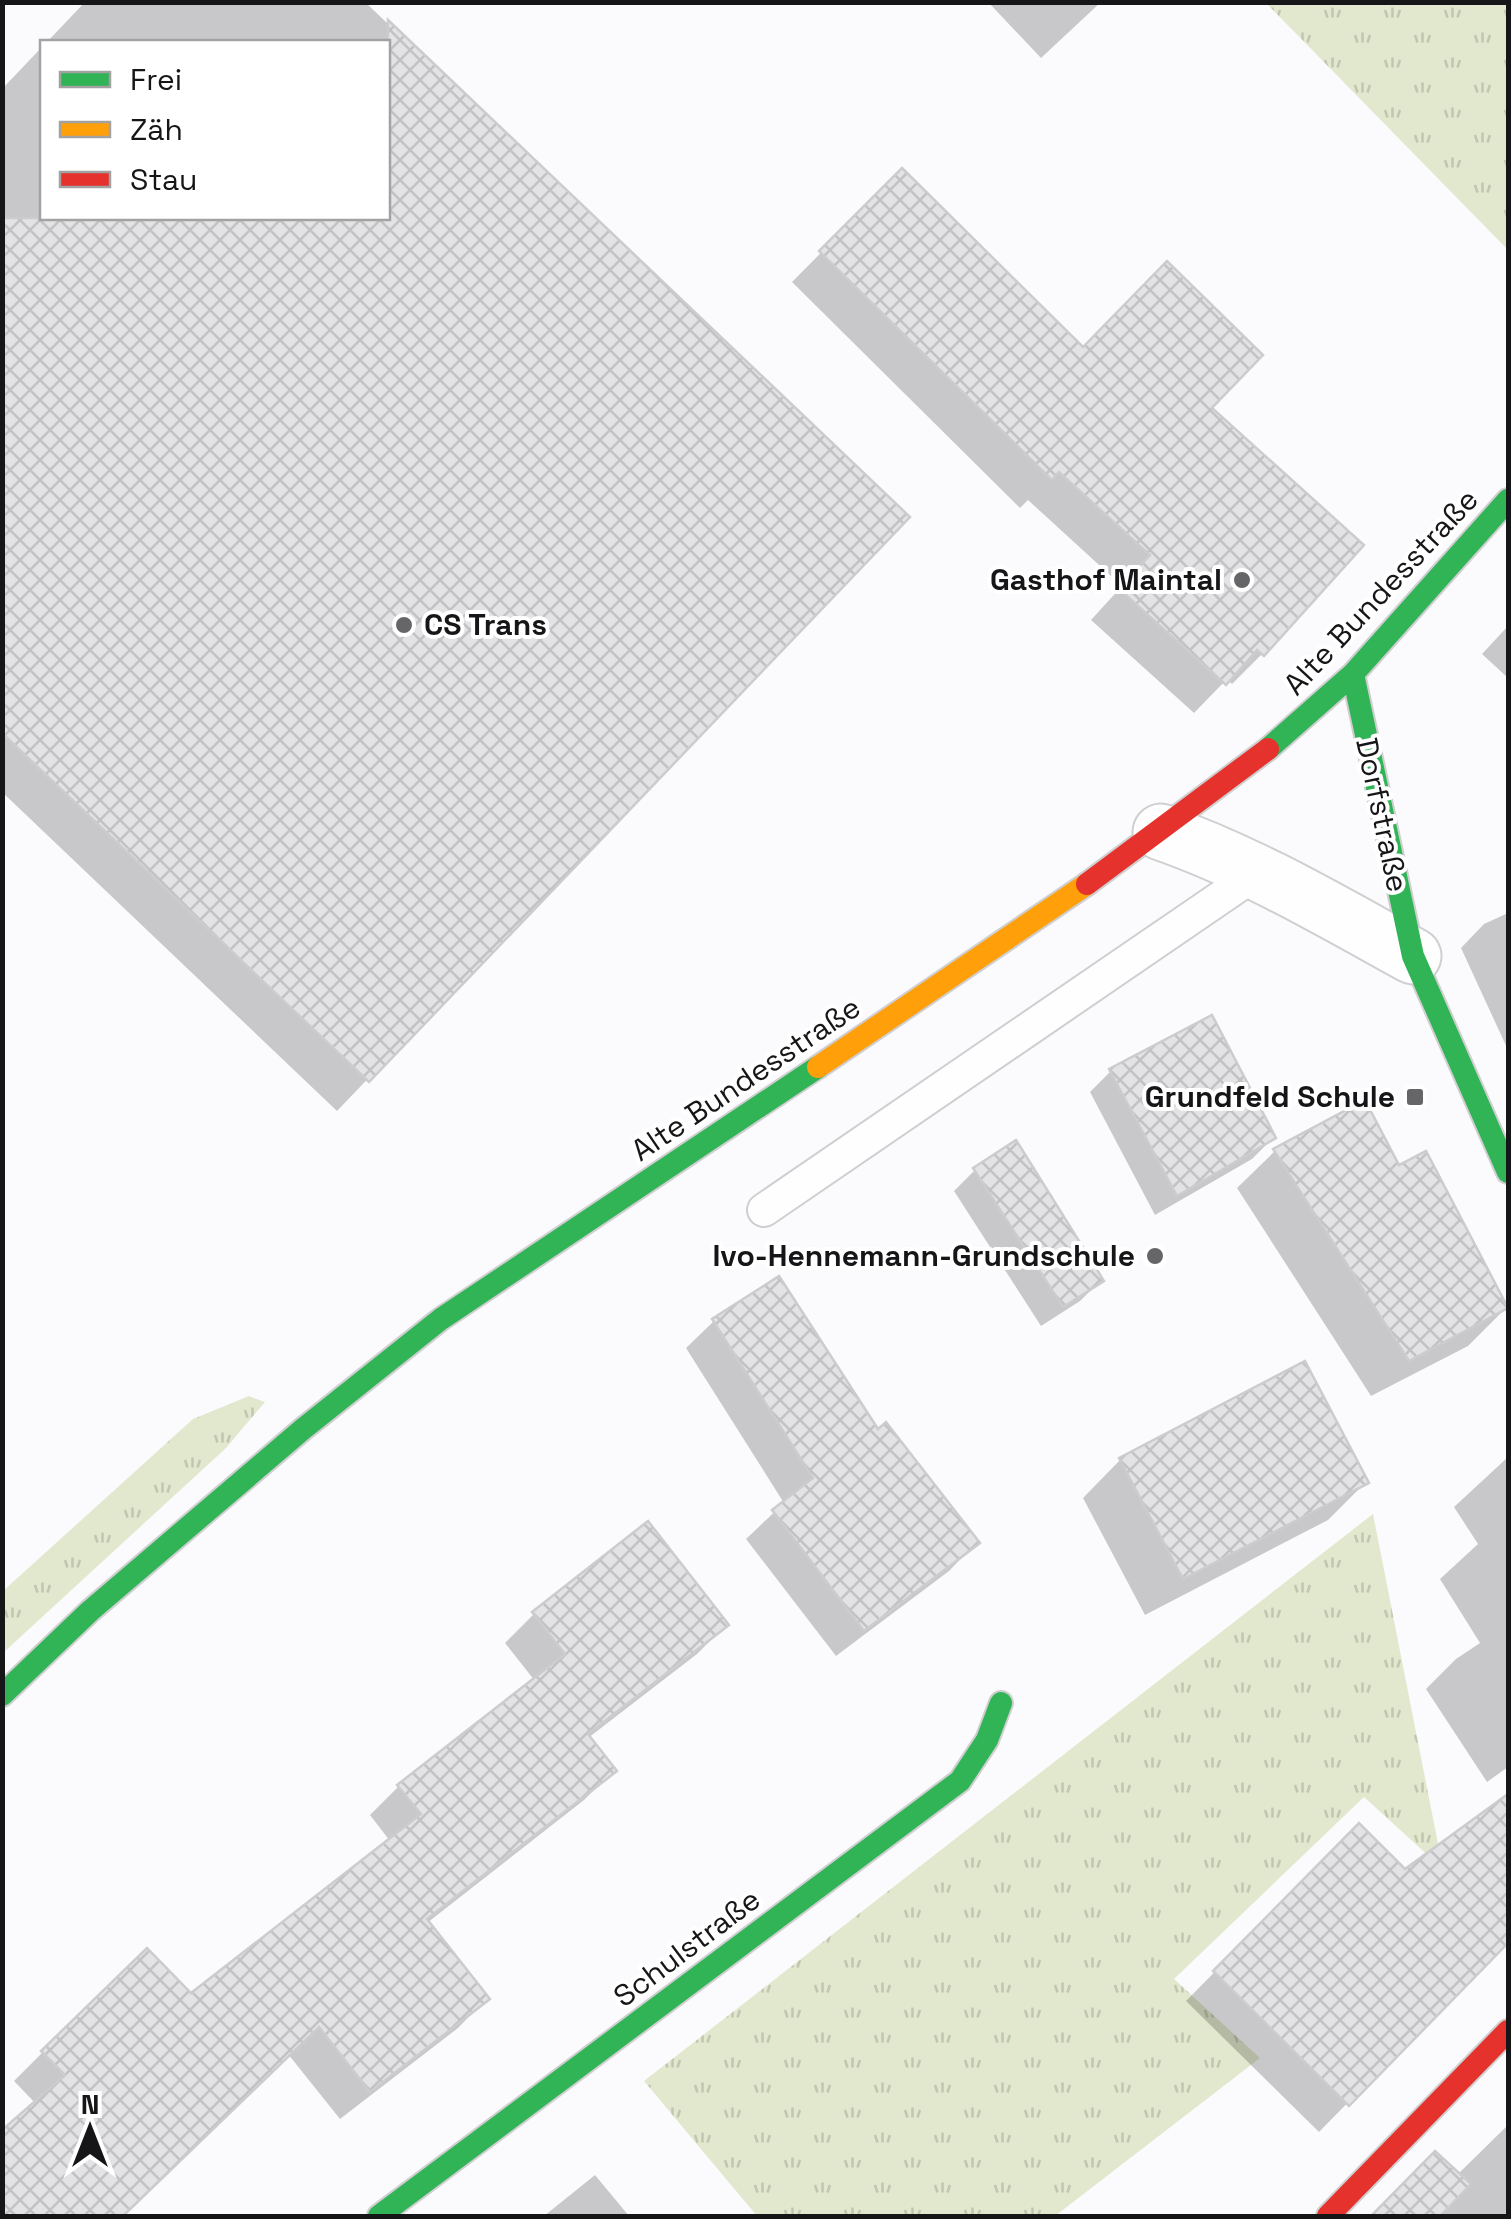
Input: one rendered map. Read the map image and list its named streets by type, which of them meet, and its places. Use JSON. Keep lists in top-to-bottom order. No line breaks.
{"streets":{"main road":["Alte Bundesstraße","Dorfstraße","Schulstraße"]},"crossings":[["Alte Bundesstraße","Dorfstraße"]],"places":{"other":["Gasthof Maintal","CS Trans","Ivo-Hennemann-Grundschule"],"transit":["Grundfeld Schule"]},"legend":["Frei","Zäh","Stau"],"north":"top"}
